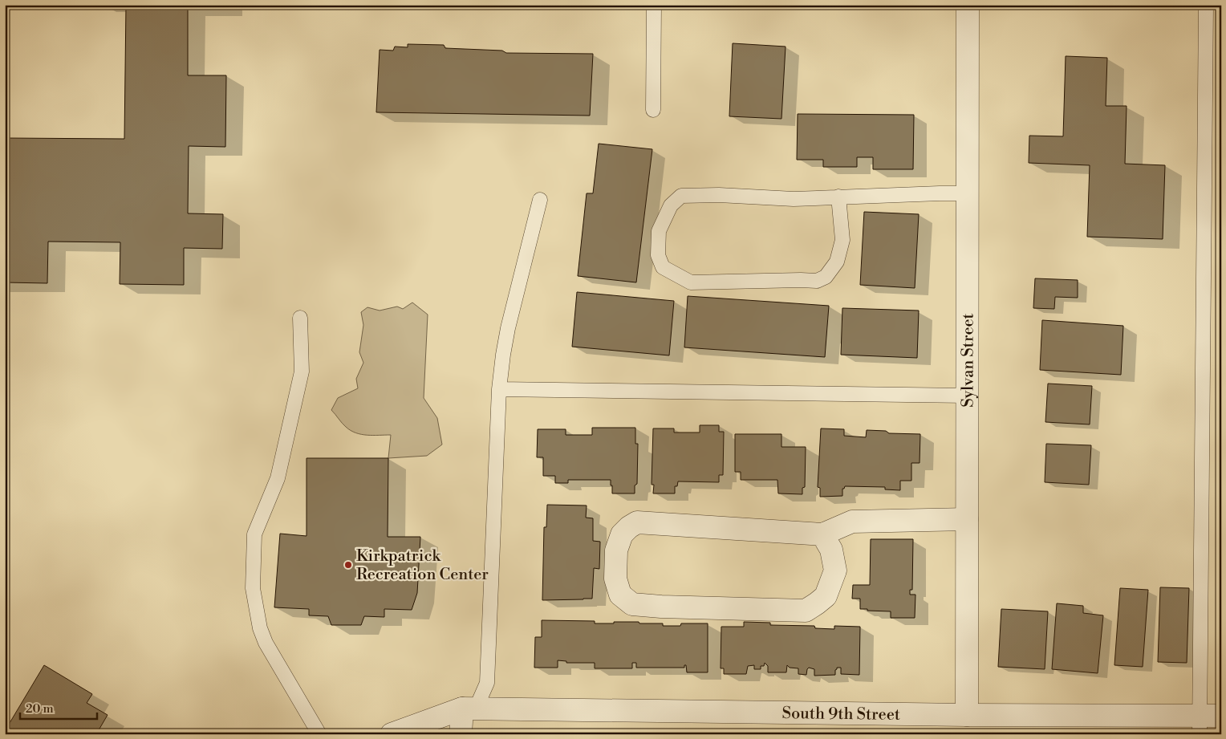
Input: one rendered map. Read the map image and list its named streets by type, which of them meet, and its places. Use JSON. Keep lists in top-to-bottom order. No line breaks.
{"streets":{"street":["Sylvan Street","South 9th Street"]},"crossings":[["Sylvan Street","South 9th Street"]],"places":["Kirkpatrick Recreation Center"],"scale_bar":"20 m"}
